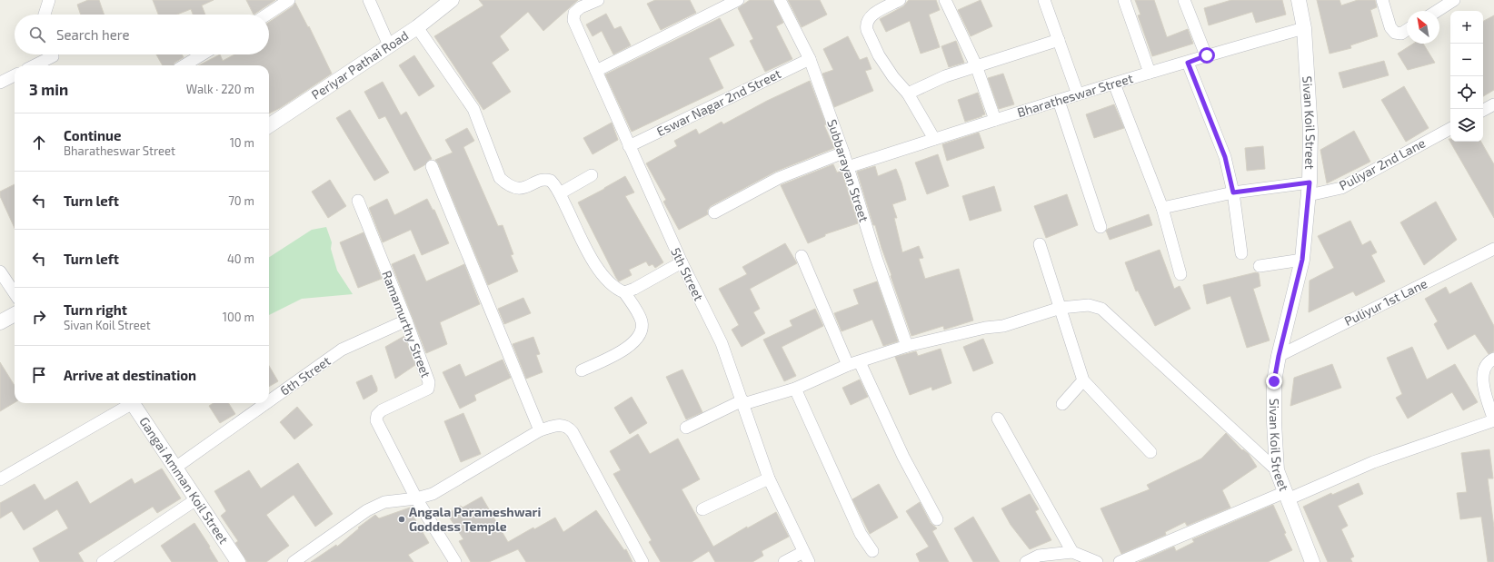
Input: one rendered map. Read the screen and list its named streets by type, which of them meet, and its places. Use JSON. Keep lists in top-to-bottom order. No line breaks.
{"streets":{"street":["Periyar Pathai Road","Bharatheswar Street","Eswar Nagar 2nd Street","Sivan Koil Street","Puliyar 2nd Lane","Subbarayan Street","5th Street","Puliyur 1st Lane","Ramamurthy Street","6th Street","Gangai Amman Koil Street"]},"crossings":[["Bharatheswar Street","Sivan Koil Street"],["Bharatheswar Street","Subbarayan Street"],["Eswar Nagar 2nd Street","Subbarayan Street"],["Eswar Nagar 2nd Street","5th Street"],["Sivan Koil Street","Puliyar 2nd Lane"],["Sivan Koil Street","Puliyur 1st Lane"],["Ramamurthy Street","6th Street"],["6th Street","Gangai Amman Koil Street"]],"places":["Angala Parameshwari Goddess Temple"],"north":"top left","page":{"map_buttons":["+","−"],"search":"Search here","heading":["3 min","Walk · 220 m"],"list":[["Continue","Bharatheswar Street","10 m"],["Turn left","70 m"],["Turn left","40 m"],["Turn right","Sivan Koil Street","100 m"],"Arrive at destination"]}}
